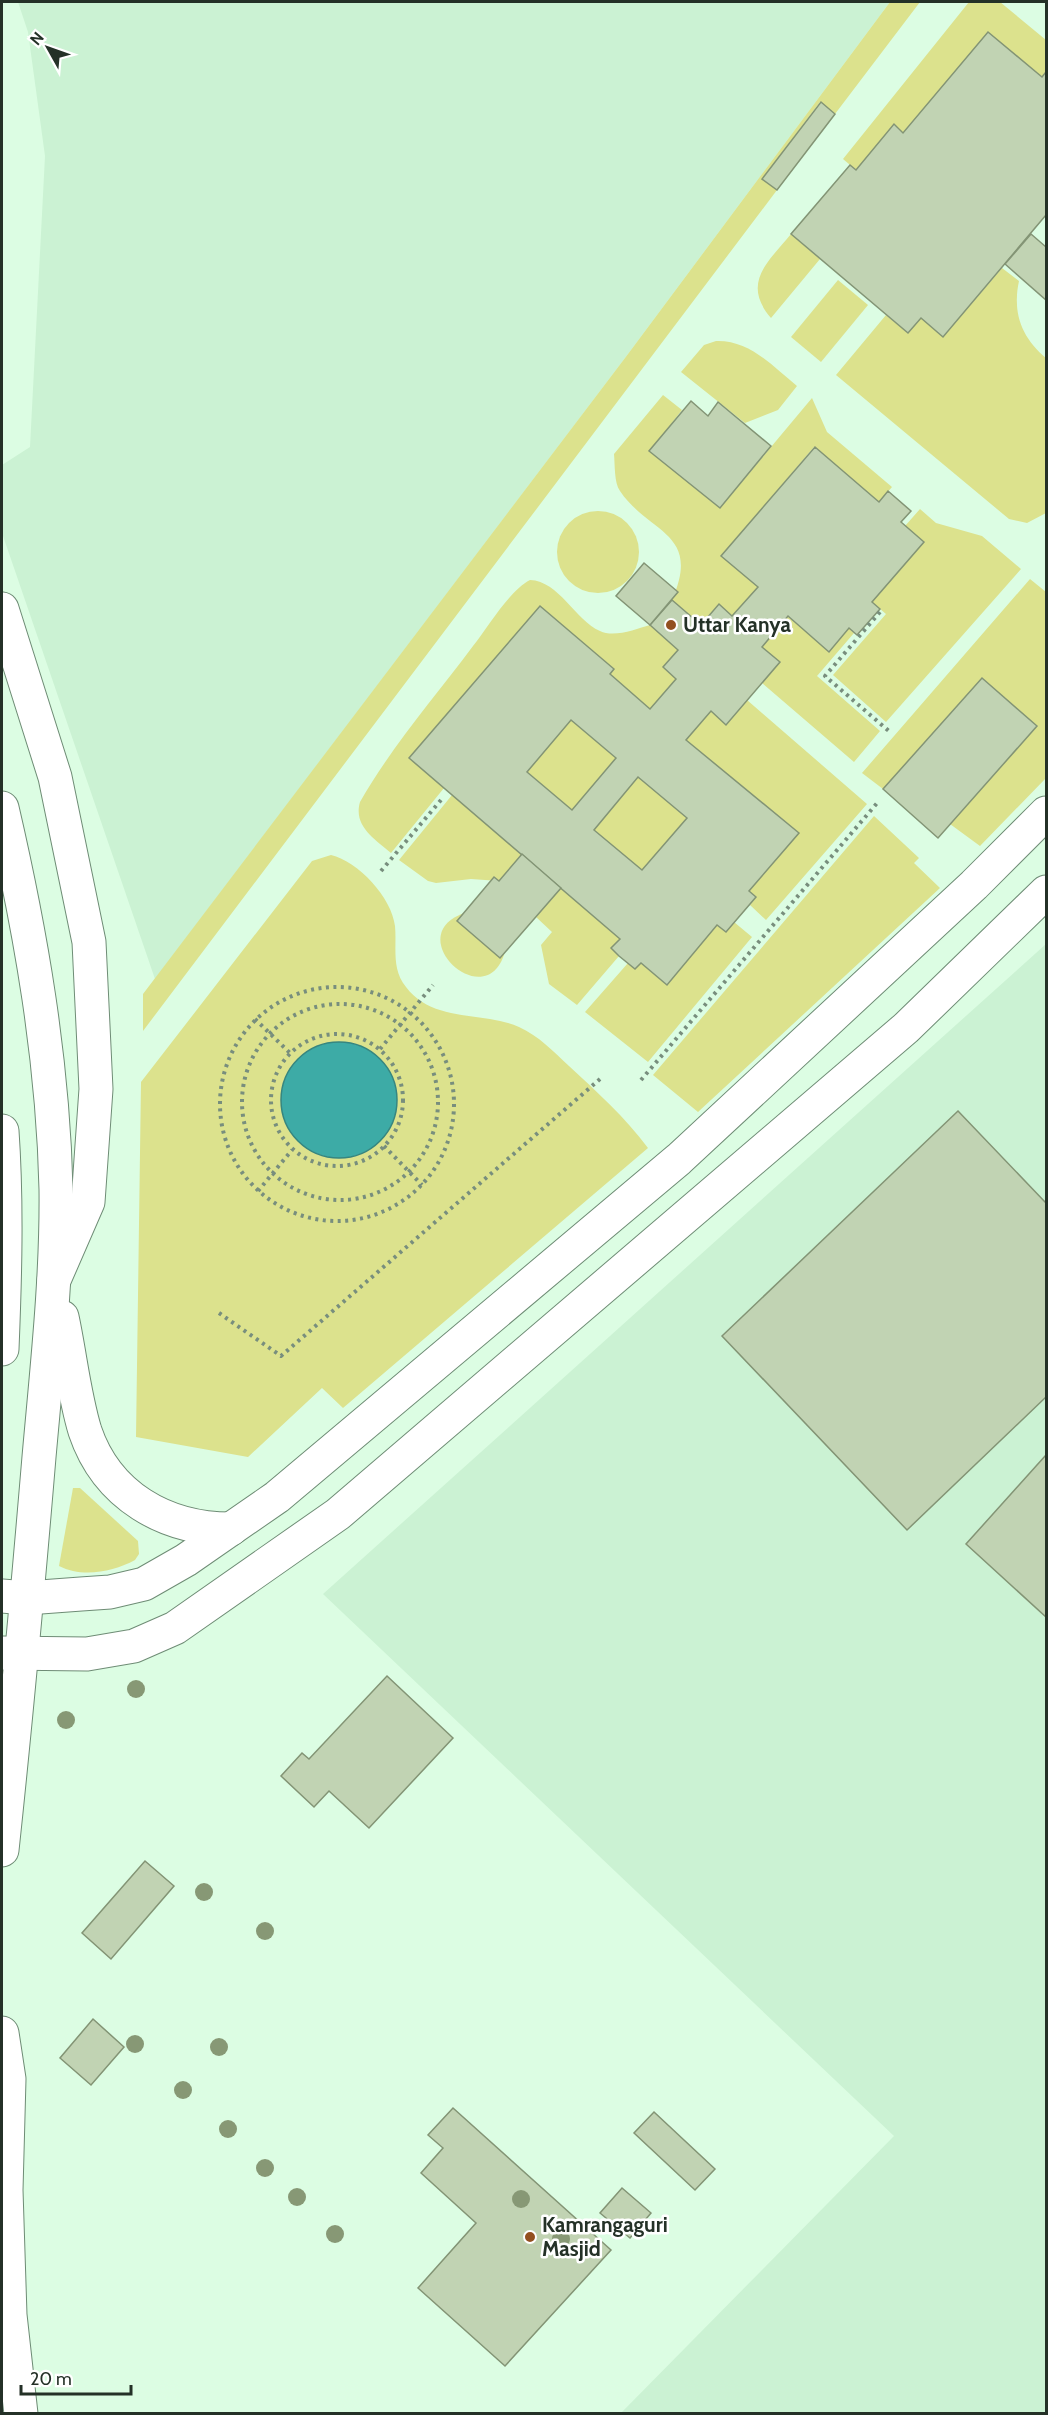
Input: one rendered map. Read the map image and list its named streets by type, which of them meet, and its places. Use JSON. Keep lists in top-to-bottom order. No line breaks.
{"places":["Uttar Kanya","Kamrangaguri Masjid"],"scale_bar":"20 m","north":"top left"}
